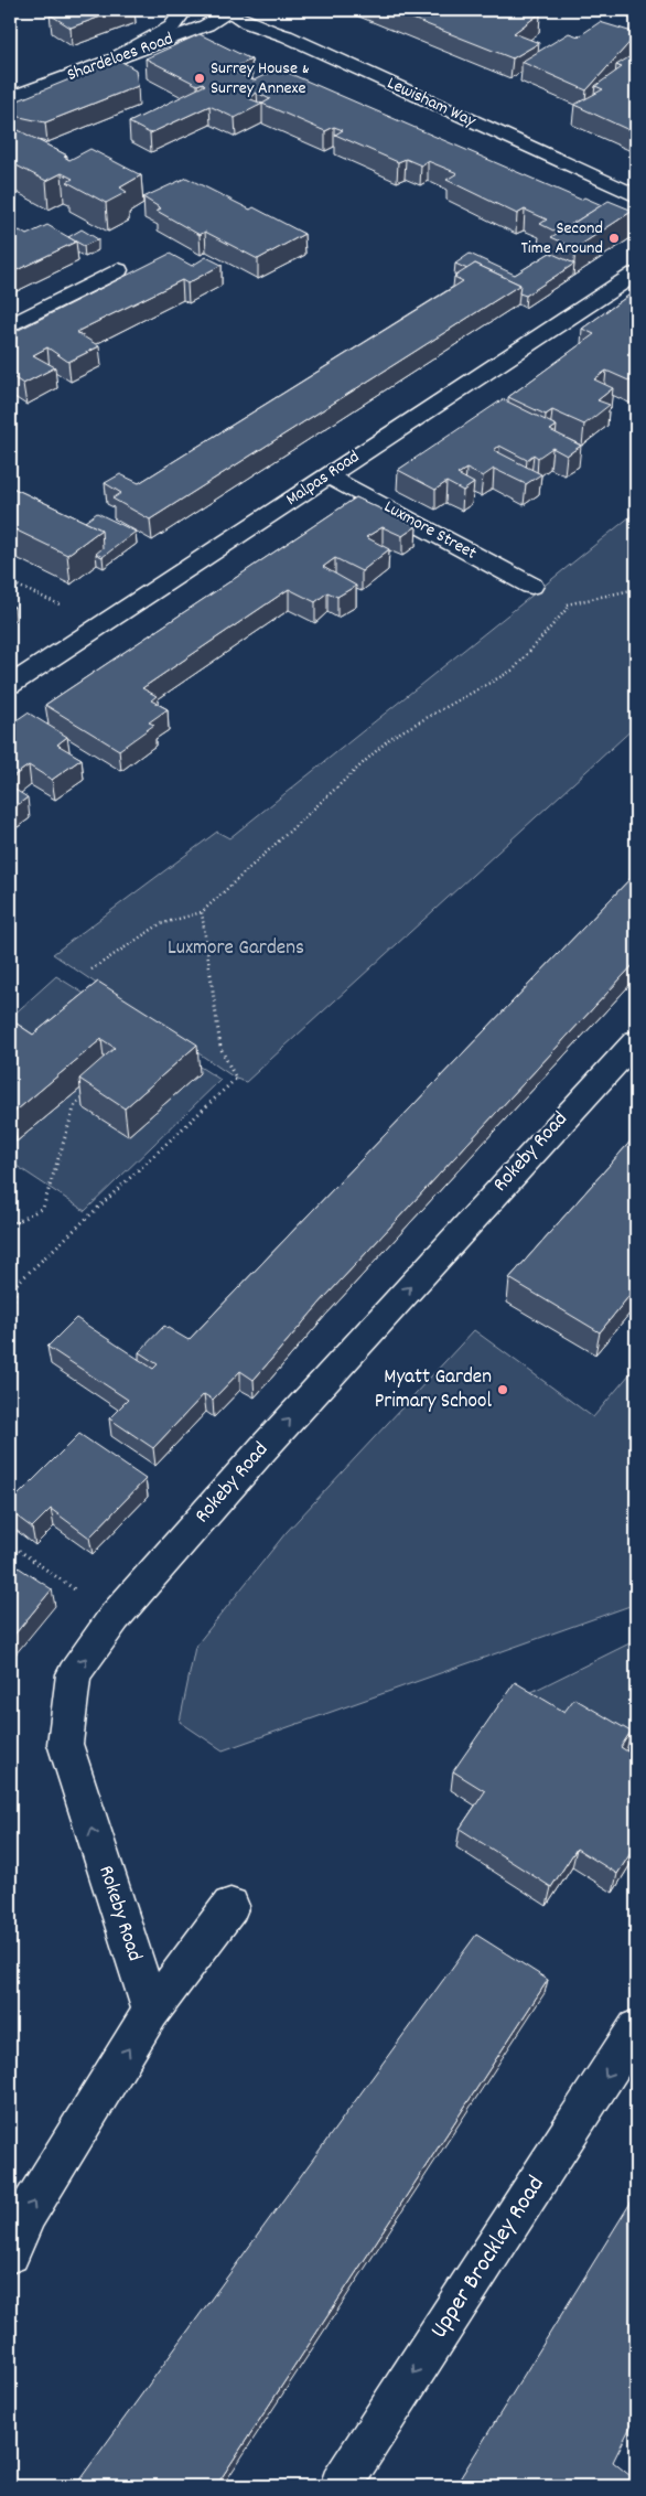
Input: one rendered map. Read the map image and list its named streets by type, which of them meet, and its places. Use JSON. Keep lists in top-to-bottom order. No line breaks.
{"streets":{"main road":["Shardeloes Road","Lewisham Way","Malpas Road","Luxmore Street","Rokeby Road","Upper Brockley Road"]},"crossings":[["Shardeloes Road","Lewisham Way"],["Malpas Road","Luxmore Street"]],"one_way":["Rokeby Road","Upper Brockley Road"],"parks":["Luxmore Gardens"],"places":["Surrey House & Surrey Annexe","Second Time Around","Myatt Garden Primary School"]}
